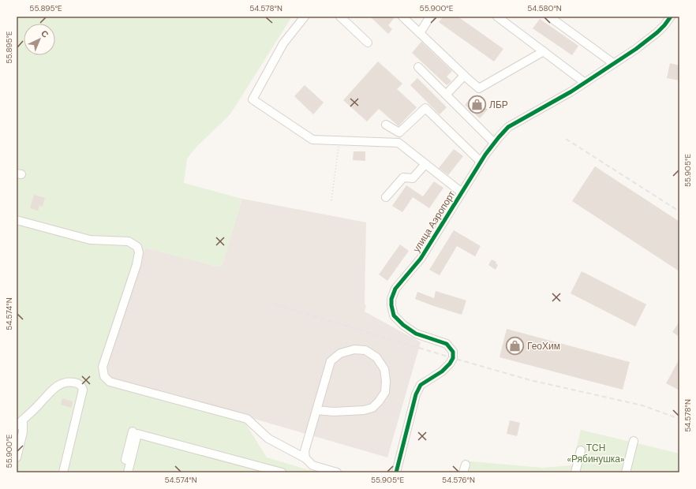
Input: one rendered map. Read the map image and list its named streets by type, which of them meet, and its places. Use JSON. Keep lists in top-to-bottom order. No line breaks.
{"streets":{"street":["улица Аэропорт"]},"parks":["ТСН «Рябинушка»"],"places":{"shop":["ЛБР","ГеоХим"]},"north":"top right","coordinates":["55.895°E","54.578°N","55.900°E","54.580°N","55.905°E","54.574°N","54.576°N"]}
